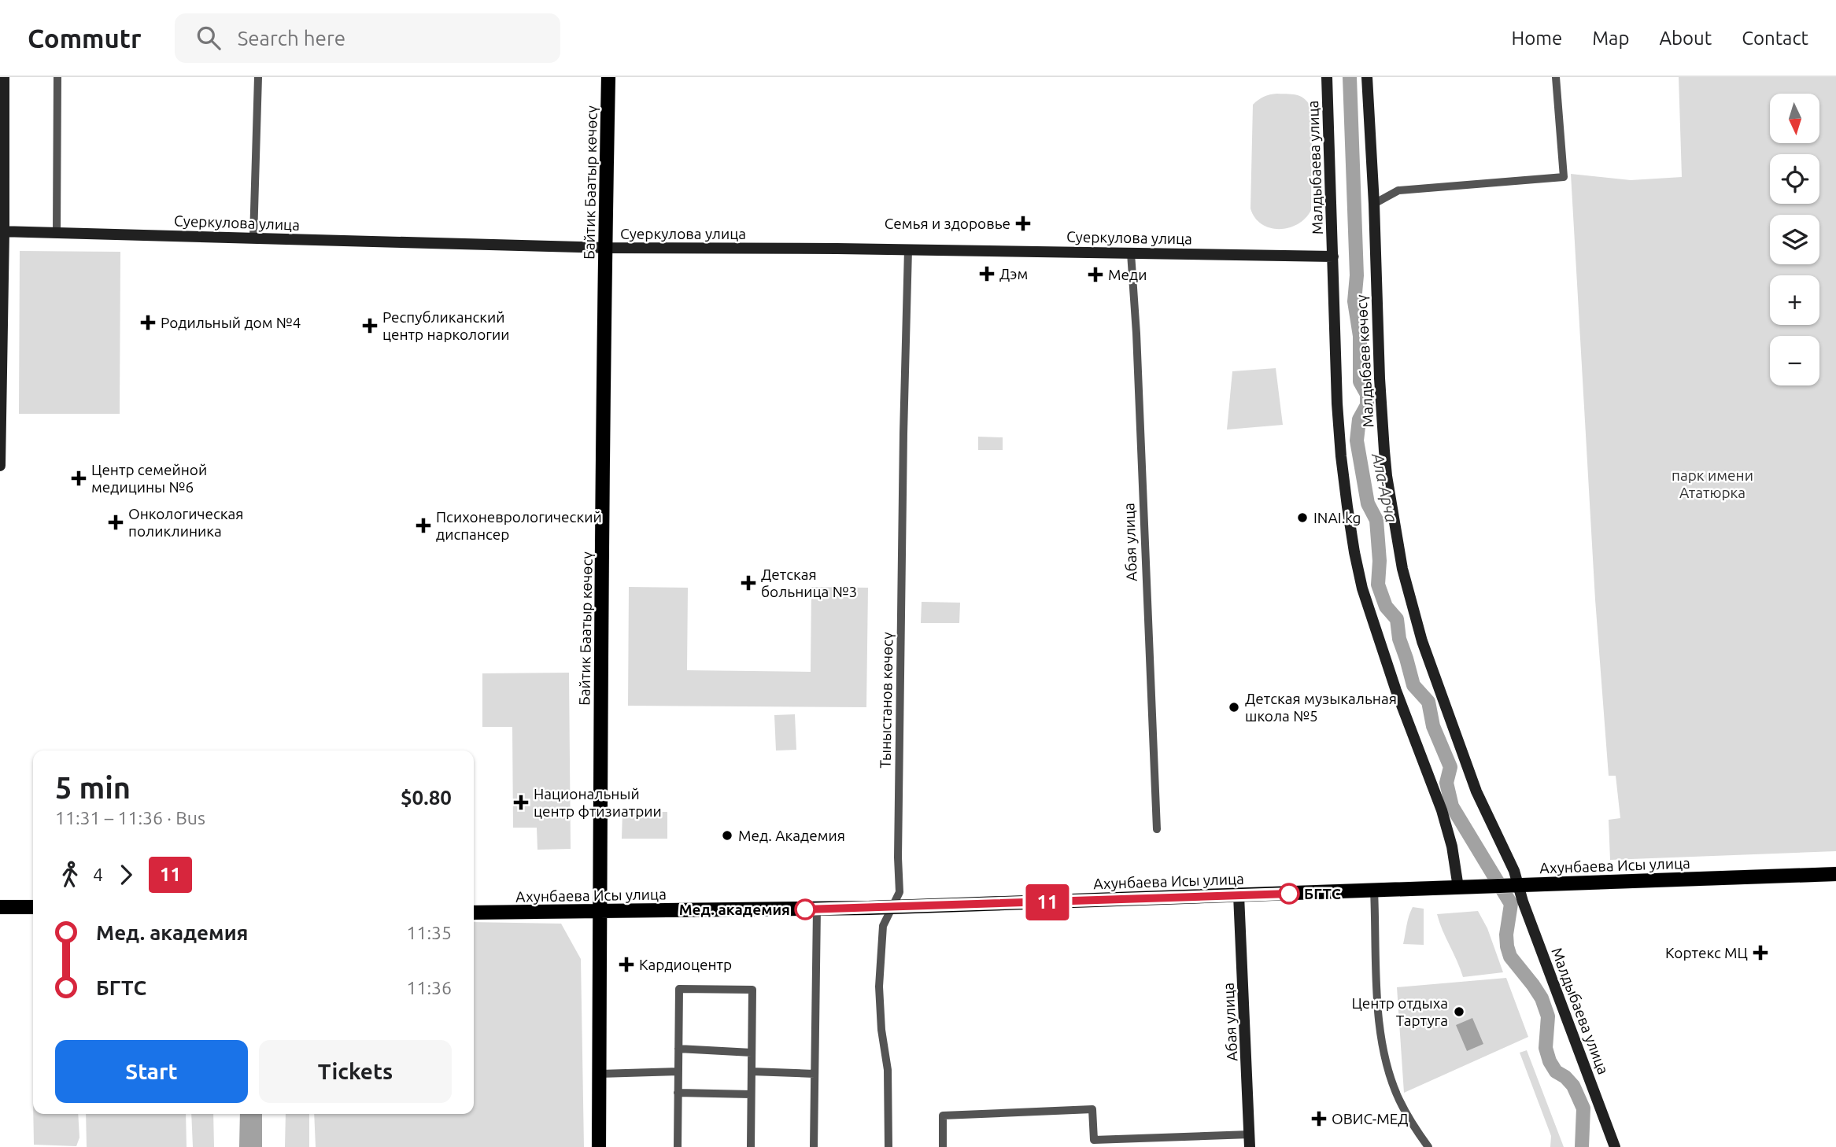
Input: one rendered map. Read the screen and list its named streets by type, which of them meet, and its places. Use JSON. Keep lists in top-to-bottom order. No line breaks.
{"streets":{"main road":["Байтик Баатыр көчөсү","Ахунбаева Исы улица"],"street":["Малдыбаева улица","Суеркулова улица","Малдыбаев көчөсү","Абая улица","Тыныстанов көчөсү"]},"crossings":[["Малдыбаева улица","Суеркулова улица"],["Малдыбаева улица","Малдыбаев көчөсү"],["Малдыбаева улица","Ахунбаева Исы улица"],["Байтик Баатыр көчөсү","Суеркулова улица"],["Байтик Баатыр көчөсү","Ахунбаева Исы улица"],["Суеркулова улица","Малдыбаев көчөсү"],["Суеркулова улица","Абая улица"],["Суеркулова улица","Тыныстанов көчөсү"],["Малдыбаев көчөсү","Ахунбаева Исы улица"],["Абая улица","Ахунбаева Исы улица"],["Тыныстанов көчөсү","Ахунбаева Исы улица"]],"water":["Ала-Арча"],"parks":["парк имени Ататюрка"],"places":{"health":["Семья и здоровье","Дэм","Меди","Родильный дом №4","Республиканский центр наркологии","Центр семейной медицины №6","Онкологическая поликлиника","Психоневрологический диспансер","Детская больница №3","Национальный центр фтизиатрии","Кортекс МЦ","Кардиоцентр","ОВИС-МЕД"],"other":["INAI.kg","Детская музыкальная школа №5","Мед. Академия","БГТС","Мед. академия","Центр отдыха Тартуга"]},"lines":["bus line 11"],"north":"bottom","page":{"header":"Commutr","search":"Search here","nav":["Home","Map","About","Contact"],"on_map":"11","map_buttons":["+","−"],"heading":["5 min","11:31 – 11:36 · Bus","$0.80"],"legs":["4","11"],"list":[{"name":"Мед. академия","value":"11:35"},{"name":"БГТС","value":"11:36"}],"buttons":["Start","Tickets"]}}
